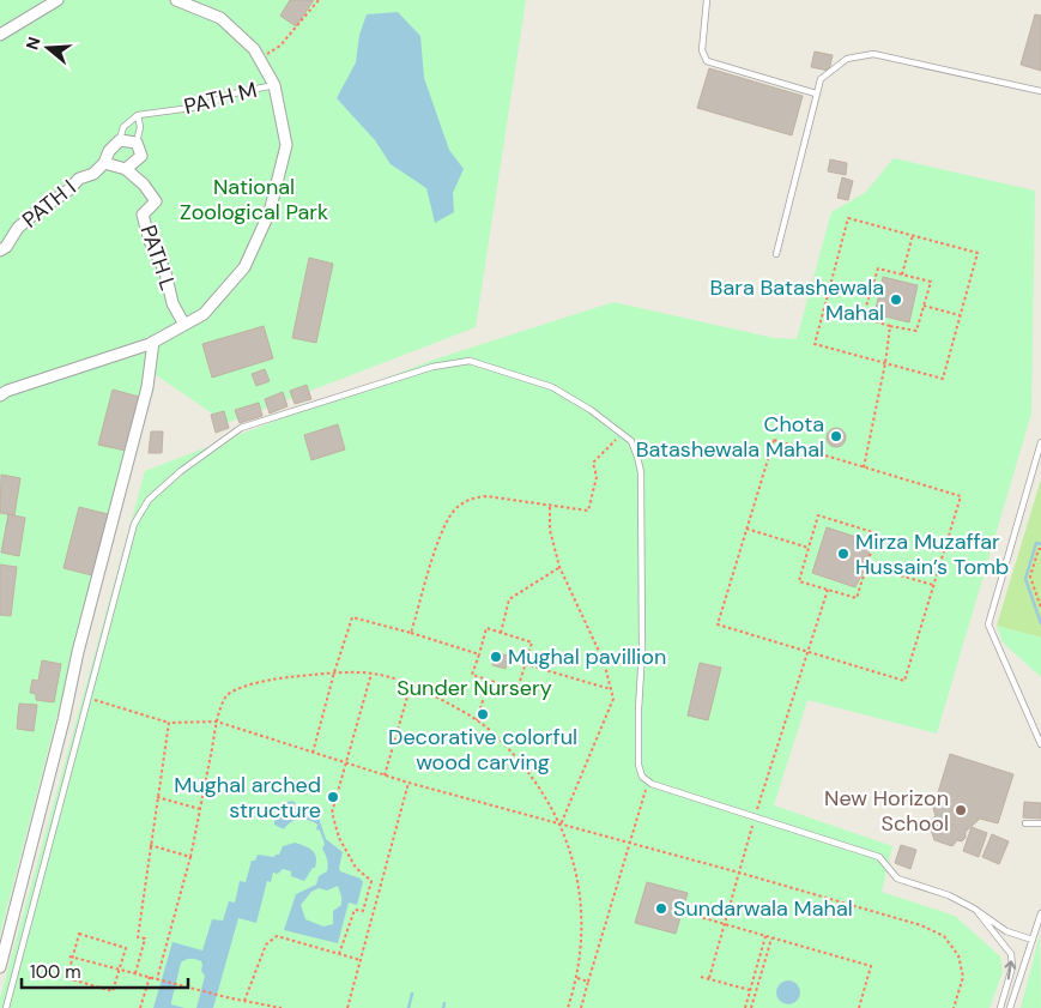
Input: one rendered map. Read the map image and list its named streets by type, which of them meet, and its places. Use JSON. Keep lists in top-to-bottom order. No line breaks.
{"streets":{"street":["PATH I","PATH L"],"lane":["PATH M"]},"parks":["National Zoological Park","Sunder Nursery"],"places":["Bara Batashewala Mahal","Chota Batashewala Mahal","Mirza Muzaffar Hussain’s Tomb","Mughal pavillion","Decorative colorful wood carving","Mughal arched structure","New Horizon School","Sundarwala Mahal"],"scale_bar":"100 m","north":"left"}
